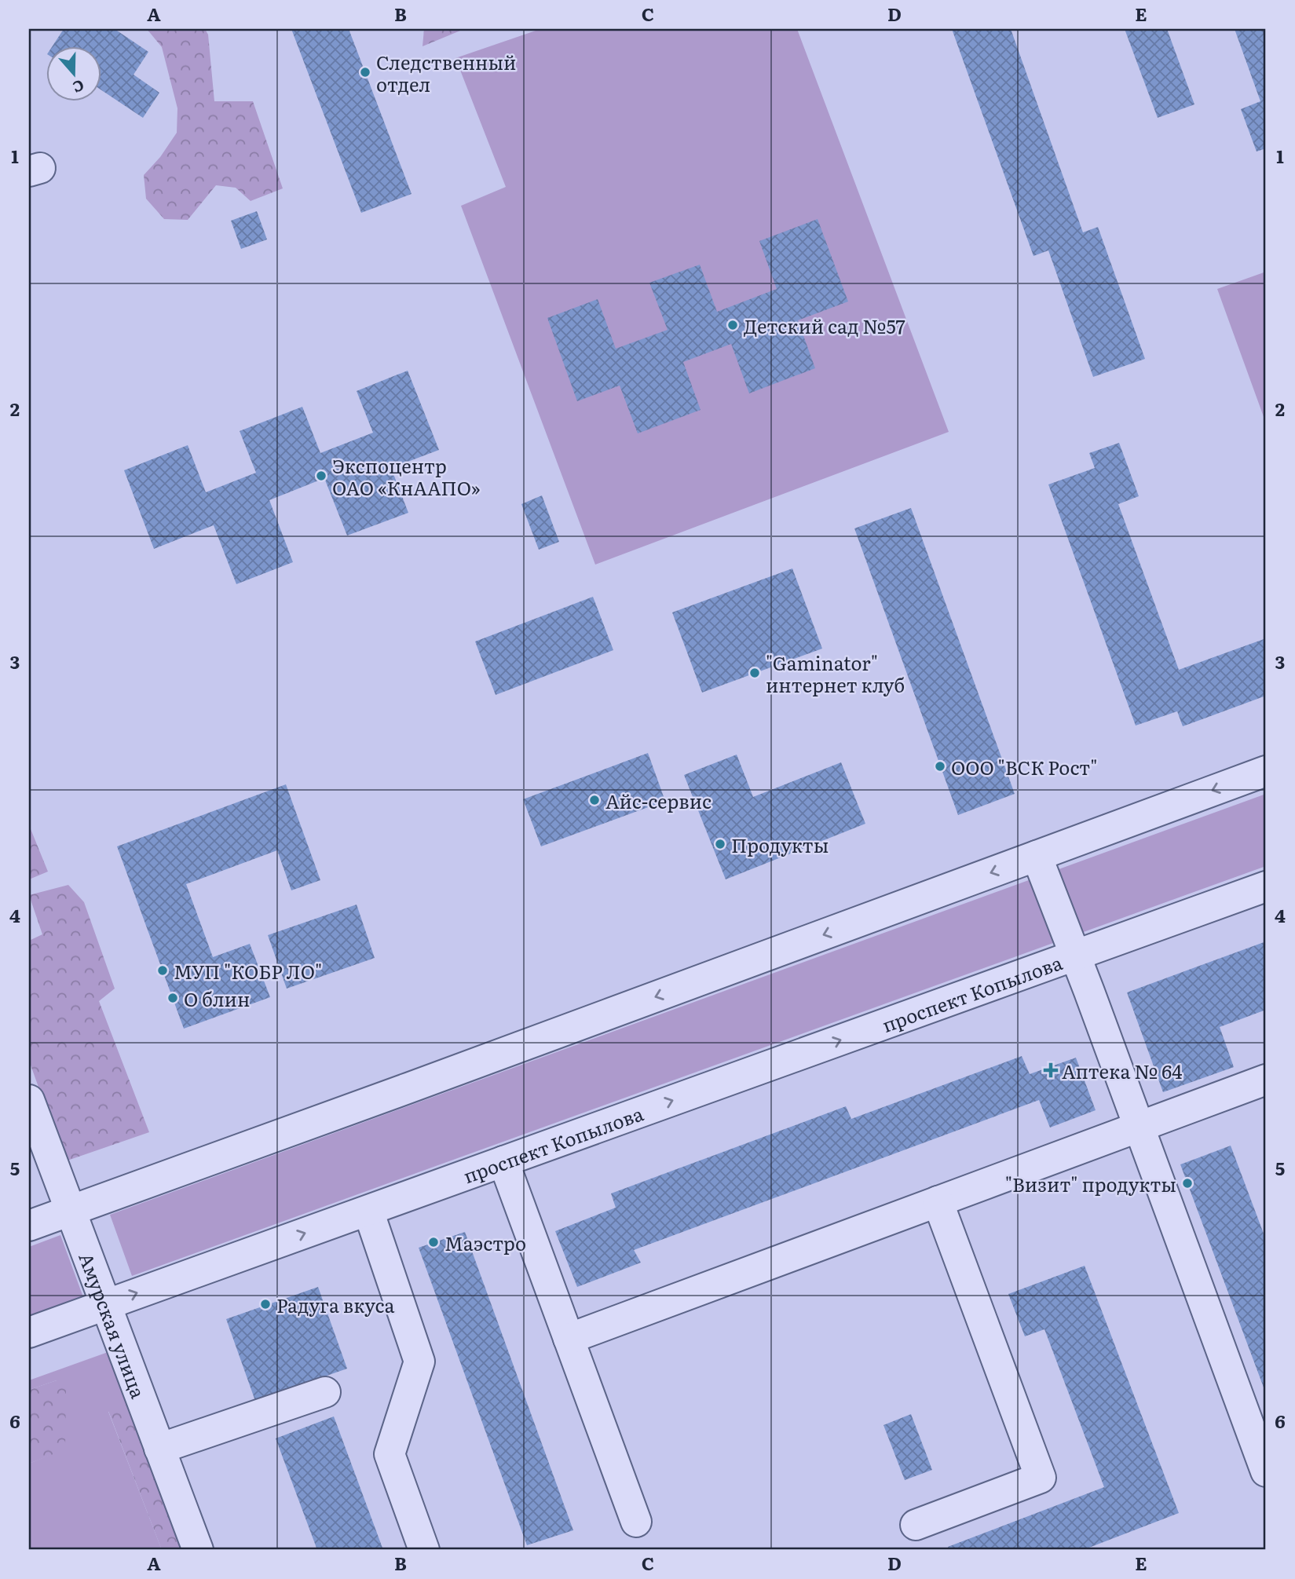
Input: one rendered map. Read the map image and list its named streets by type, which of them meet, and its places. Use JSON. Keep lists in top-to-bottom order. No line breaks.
{"streets":{"street":["проспект Копылова","Амурская улица"]},"crossings":[["проспект Копылова","Амурская улица"]],"places":{"other":["Следственный отдел","Детский сад №57","Экспоцентр ОАО «КнААПО»","\"Gaminator\" интернет клуб","ООО \"ВСК Рост\"","Айс-сервис","Продукты","МУП \"КОБР ЛО\"","О блин","\"Визит\" продукты","Маэстро","Радуга вкуса"],"health":["Аптека № 64"]},"north":"bottom","grid":{"columns":["A","B","C","D","E"],"rows":["1","2","3","4","5","6"]}}
